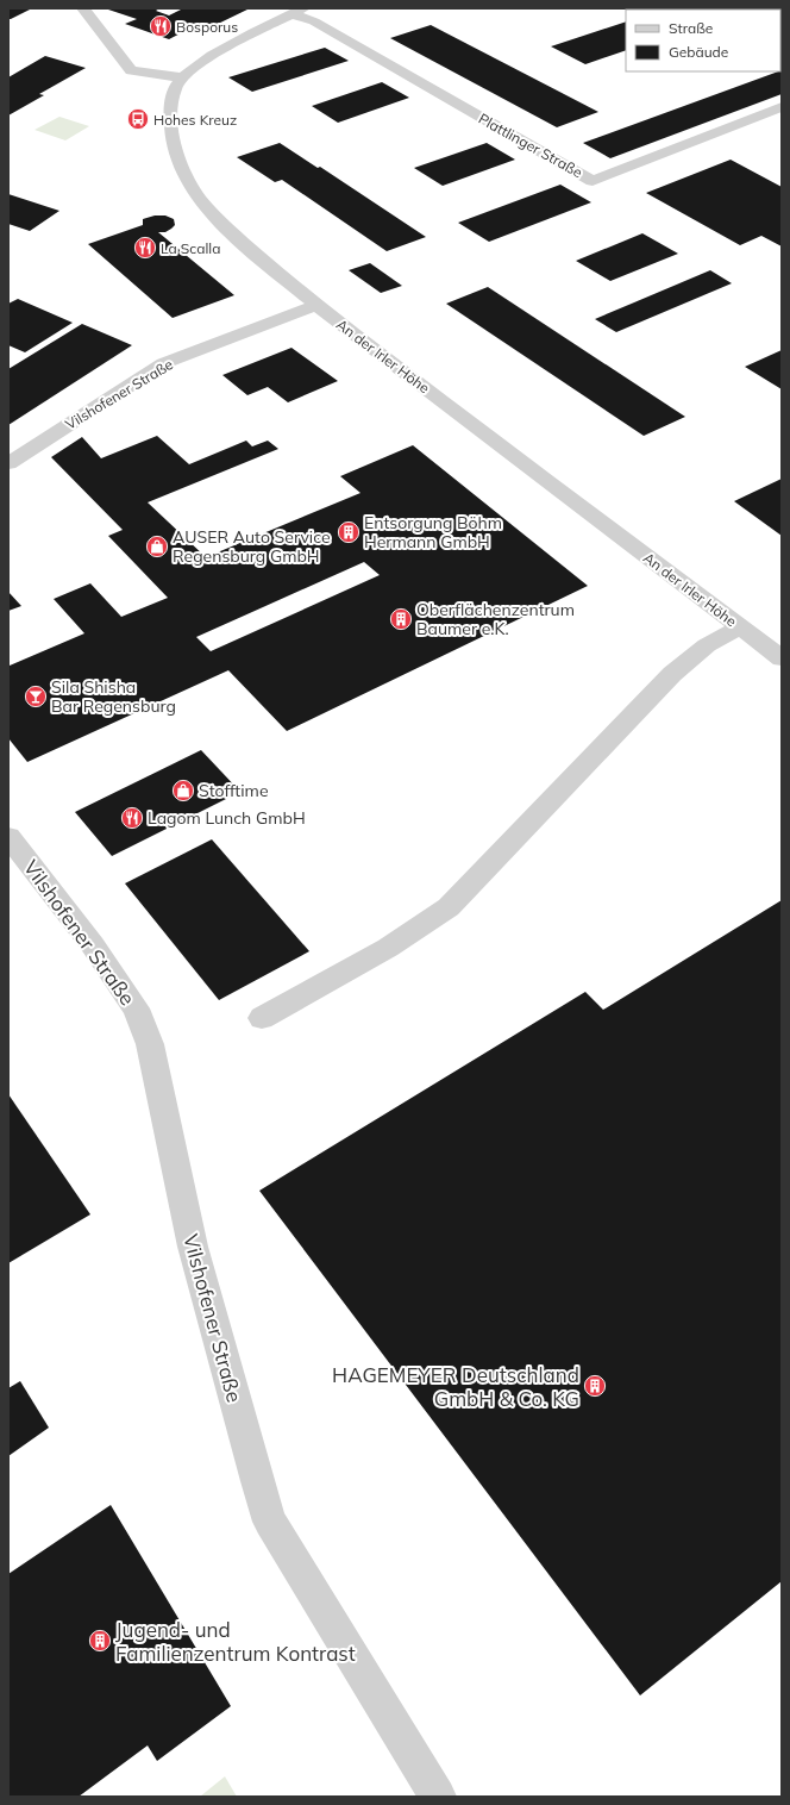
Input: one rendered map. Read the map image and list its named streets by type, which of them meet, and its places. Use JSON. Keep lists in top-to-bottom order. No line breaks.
{"streets":{"street":["Plattlinger Straße","An der Irler Höhe","Vilshofener Straße"]},"crossings":[["An der Irler Höhe","Vilshofener Straße"]],"places":{"restaurant":["Bosporus","La Scalla","Lagom Lunch GmbH"],"bus stop":["Hohes Kreuz"],"building":["Entsorgung Böhm Hermann GmbH","Oberflächenzentrum Baumer e.K.","HAGEMEYER Deutschland GmbH & Co. KG","Jugend- und Familienzentrum Kontrast"],"shop":["AUSER Auto Service Regensburg GmbH","Stofftime"],"bar":["Sila Shisha Bar Regensburg"]},"legend":["Straße","Gebäude"]}
